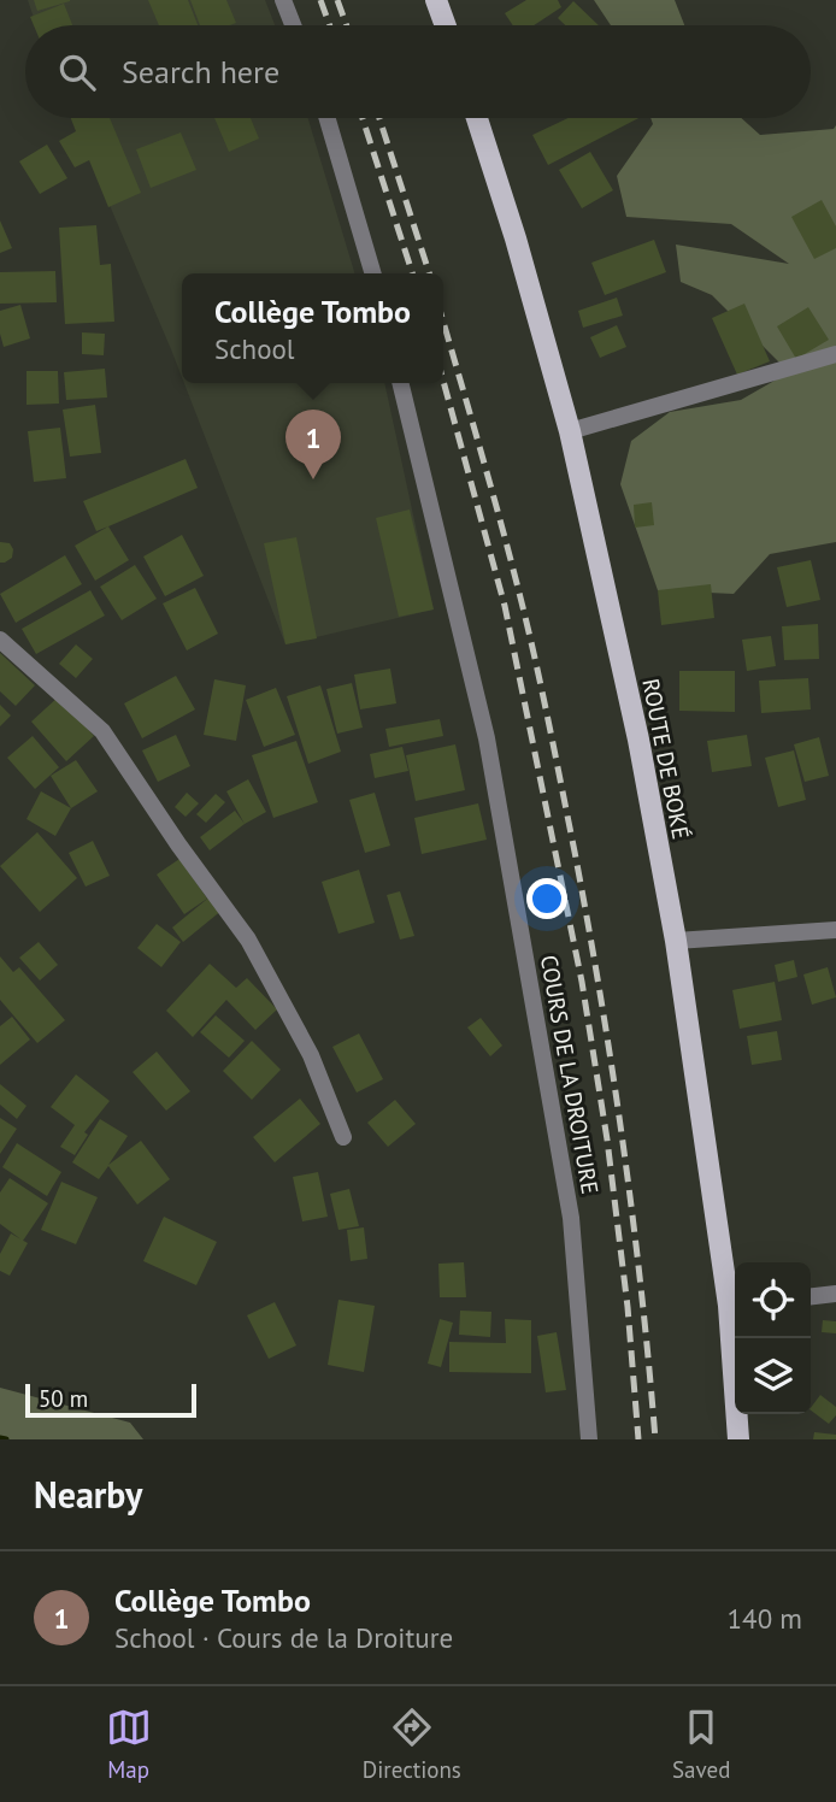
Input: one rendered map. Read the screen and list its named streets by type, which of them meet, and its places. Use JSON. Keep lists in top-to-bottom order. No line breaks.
{"streets":{"main road":["ROUTE DE BOKÉ"],"street":["COURS DE LA DROITURE"]},"scale_bar":"50 m","page":{"search":"Search here","popup":["Collège Tombo","School"],"pins":"1","scale":"50 m","heading":"Nearby","list":[{"mark":"1","name":"Collège Tombo","note":"School · Cours de la Droiture","value":"140 m"}],"nav":["Map","Directions","Saved"]}}
